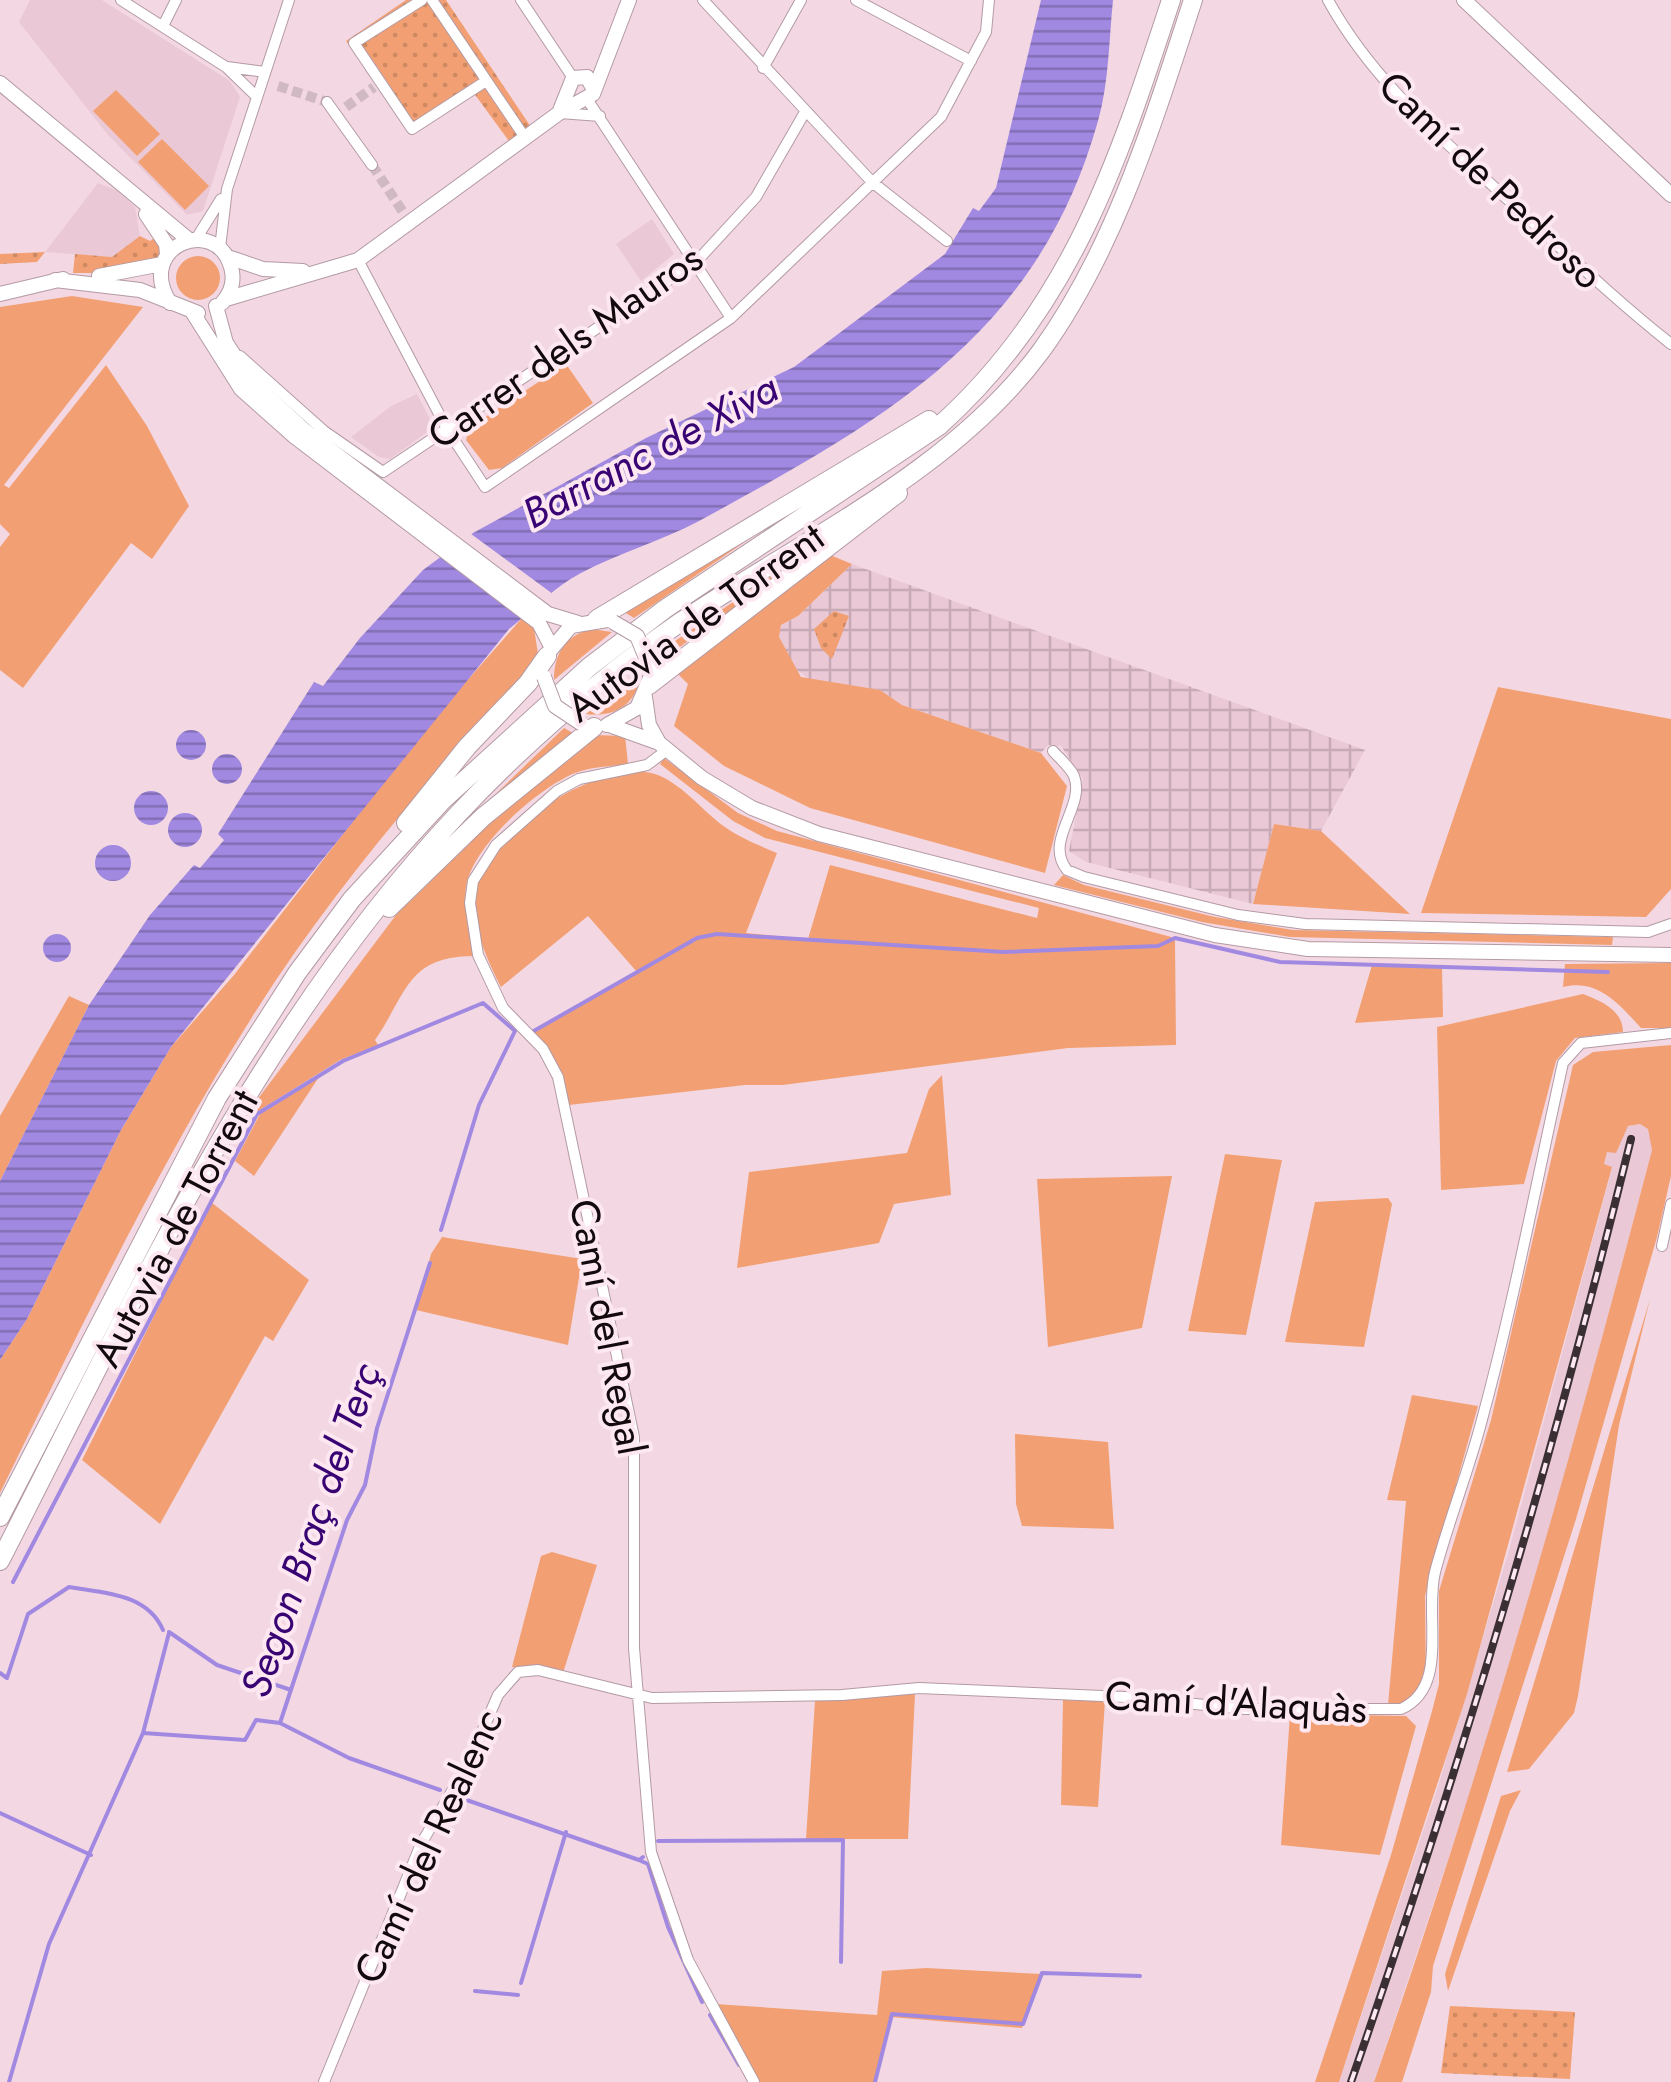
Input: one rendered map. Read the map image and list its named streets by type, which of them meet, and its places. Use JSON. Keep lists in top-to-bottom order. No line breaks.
{"streets":{"highway":["Autovia de Torrent"],"street":["Camí de Pedroso","Carrer dels Mauros","Camí del Regal","Camí d'Alaquàs","Camí del Realenc"]},"crossings":[["Camí del Regal","Camí d'Alaquàs"],["Camí del Regal","Camí del Realenc"],["Camí d'Alaquàs","Camí del Realenc"]],"water":["Barranc de Xiva","Segon Braç del Terç"]}
